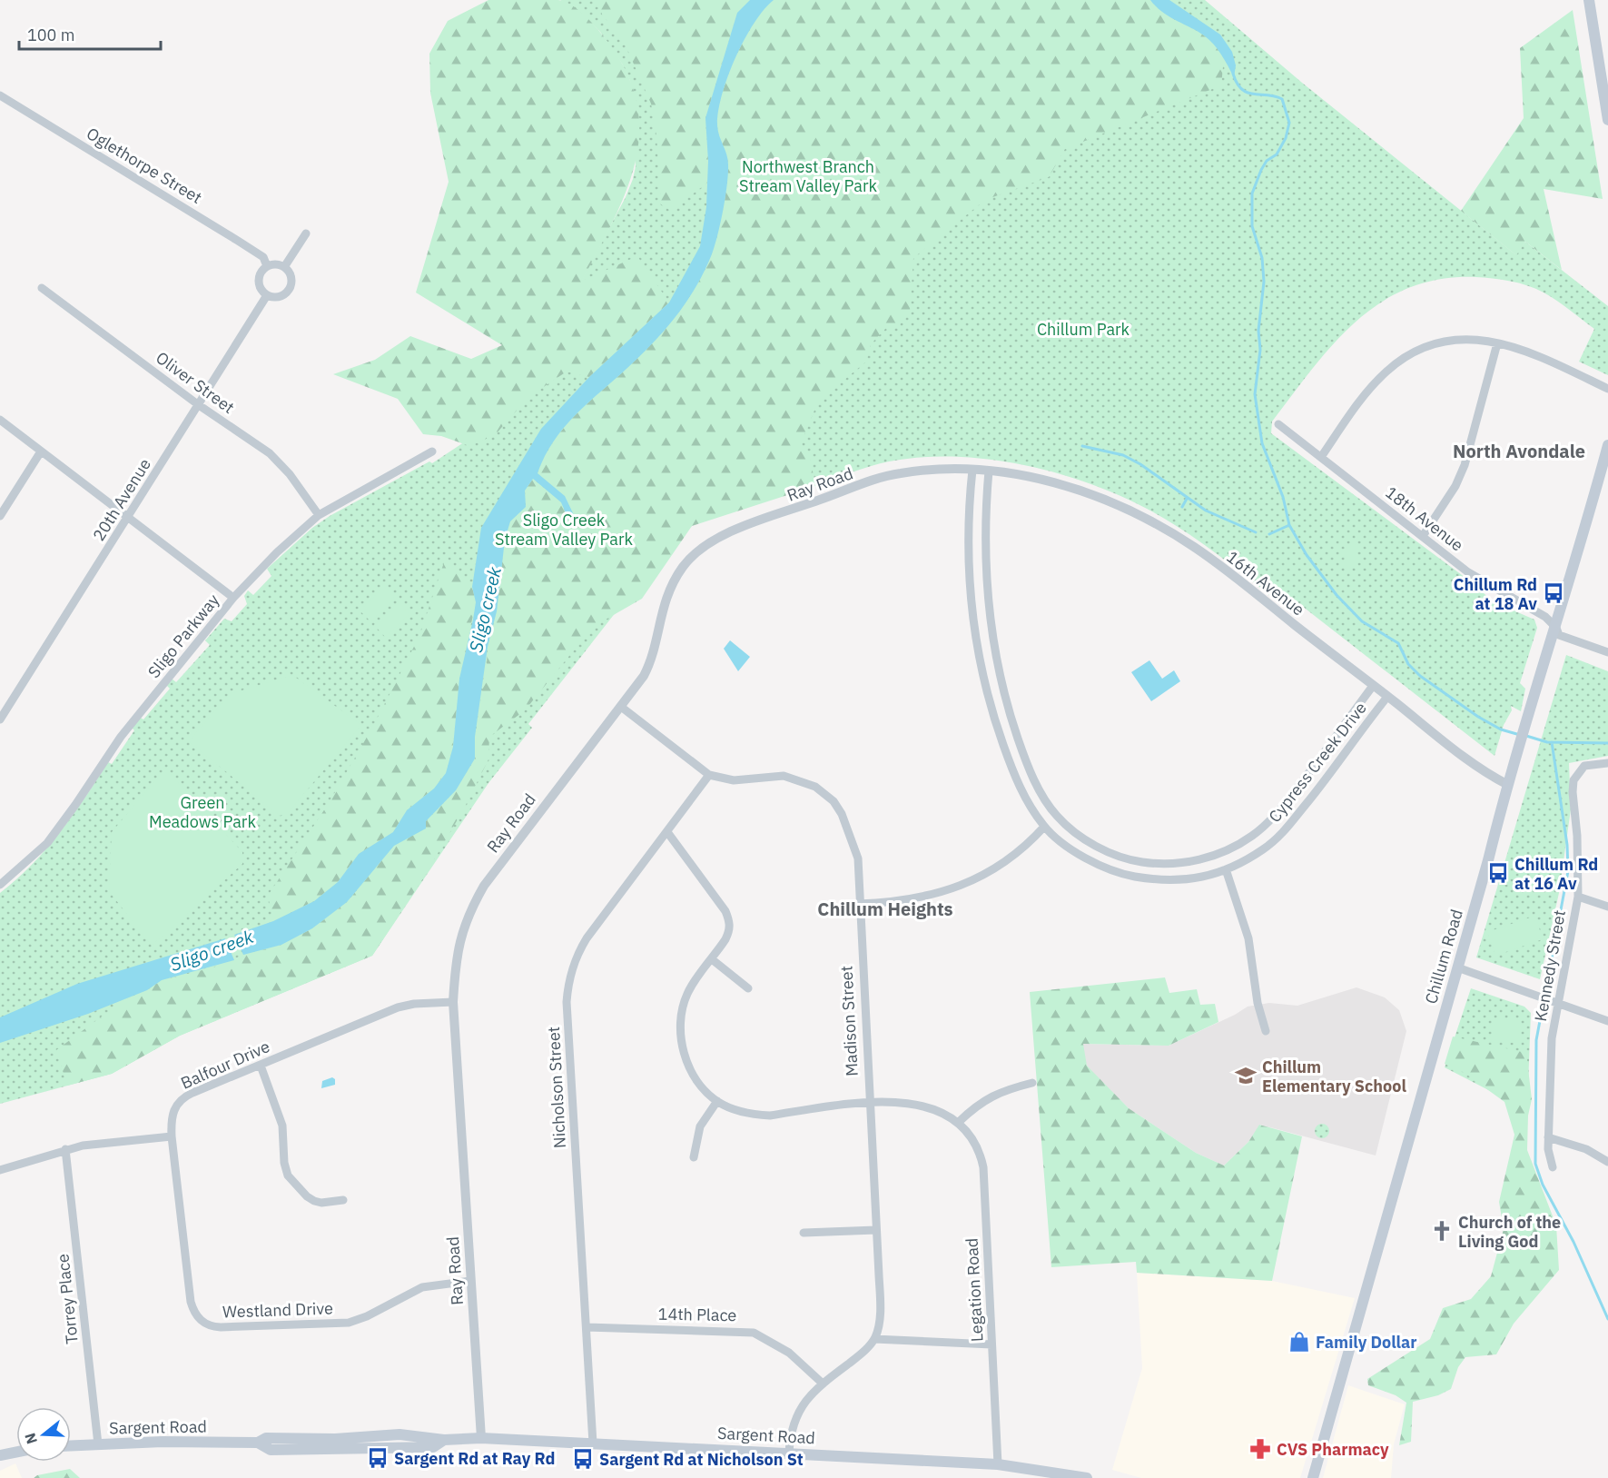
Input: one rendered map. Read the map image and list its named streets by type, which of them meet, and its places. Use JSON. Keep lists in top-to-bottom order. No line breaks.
{"streets":{"main road":["Chillum Road","Sargent Road"],"street":["Oglethorpe Street","Oliver Street","Ray Road","20th Avenue","18th Avenue","16th Avenue","Sligo Parkway","Cypress Creek Drive","Kennedy Street","Madison Street","Balfour Drive","Nicholson Street","Legation Road","Torrey Place","Westland Drive","14th Place"]},"crossings":[["Oglethorpe Street","20th Avenue"],["Oliver Street","20th Avenue"],["Oliver Street","Sligo Parkway"],["Ray Road","16th Avenue"],["Ray Road","Cypress Creek Drive"],["Ray Road","Madison Street"],["Ray Road","Balfour Drive"],["Ray Road","Westland Drive"],["Ray Road","Sargent Road"],["18th Avenue","Chillum Road"],["16th Avenue","Cypress Creek Drive"],["16th Avenue","Chillum Road"],["Madison Street","Nicholson Street"],["Balfour Drive","Westland Drive"],["Nicholson Street","14th Place"],["Nicholson Street","Sargent Road"],["Legation Road","Sargent Road"],["Torrey Place","Sargent Road"]],"districts":["North Avondale","Chillum Heights"],"water":["Sligo creek"],"parks":["Northwest Branch Stream Valley Park","Chillum Park","Sligo Creek Stream Valley Park","Green Meadows Park"],"places":{"bus stop":["Chillum Rd at 18 Av","Chillum Rd at 16 Av","Sargent Rd at Ray Rd","Sargent Rd at Nicholson St"],"school or university":["Chillum Elementary School"],"church":["Church of the Living God"],"shop":["Family Dollar"],"pharmacy":["CVS Pharmacy"]},"scale_bar":"100 m","north":"left"}
